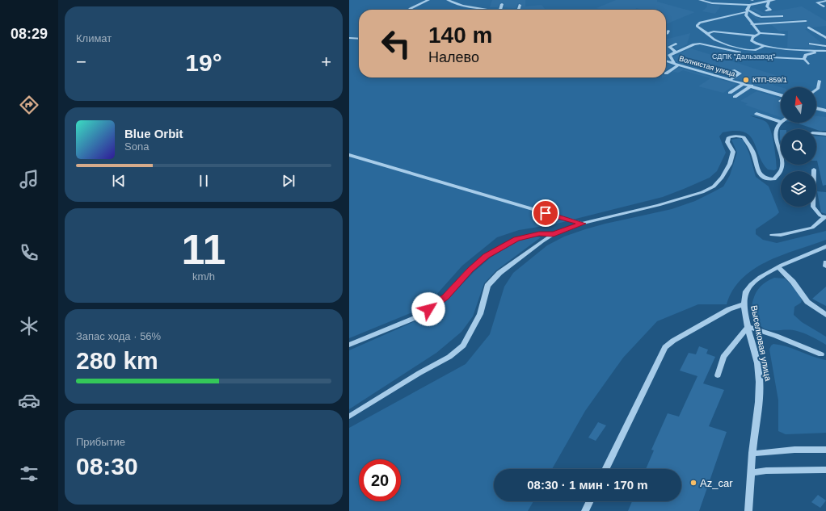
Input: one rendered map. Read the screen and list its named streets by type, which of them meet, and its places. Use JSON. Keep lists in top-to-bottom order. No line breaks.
{"streets":{"street":["Волнистая улица","Выселковая улица"]},"parks":["СДПК \"Дальзавод\""],"places":["КТП-859/1","Az_car"],"north":"top","page":{"tabs":"08:29","tile":["Климат",["11","km/h"],["Запас хода · 56%","280 km"],["Прибытие","08:30"]],"turn":["140 m","Налево"],"heat":["−","19°","+"],"song":["Blue Orbit","Sona"],"limit":"20","trip":"08:30 · 1 мин · 170 m"}}
